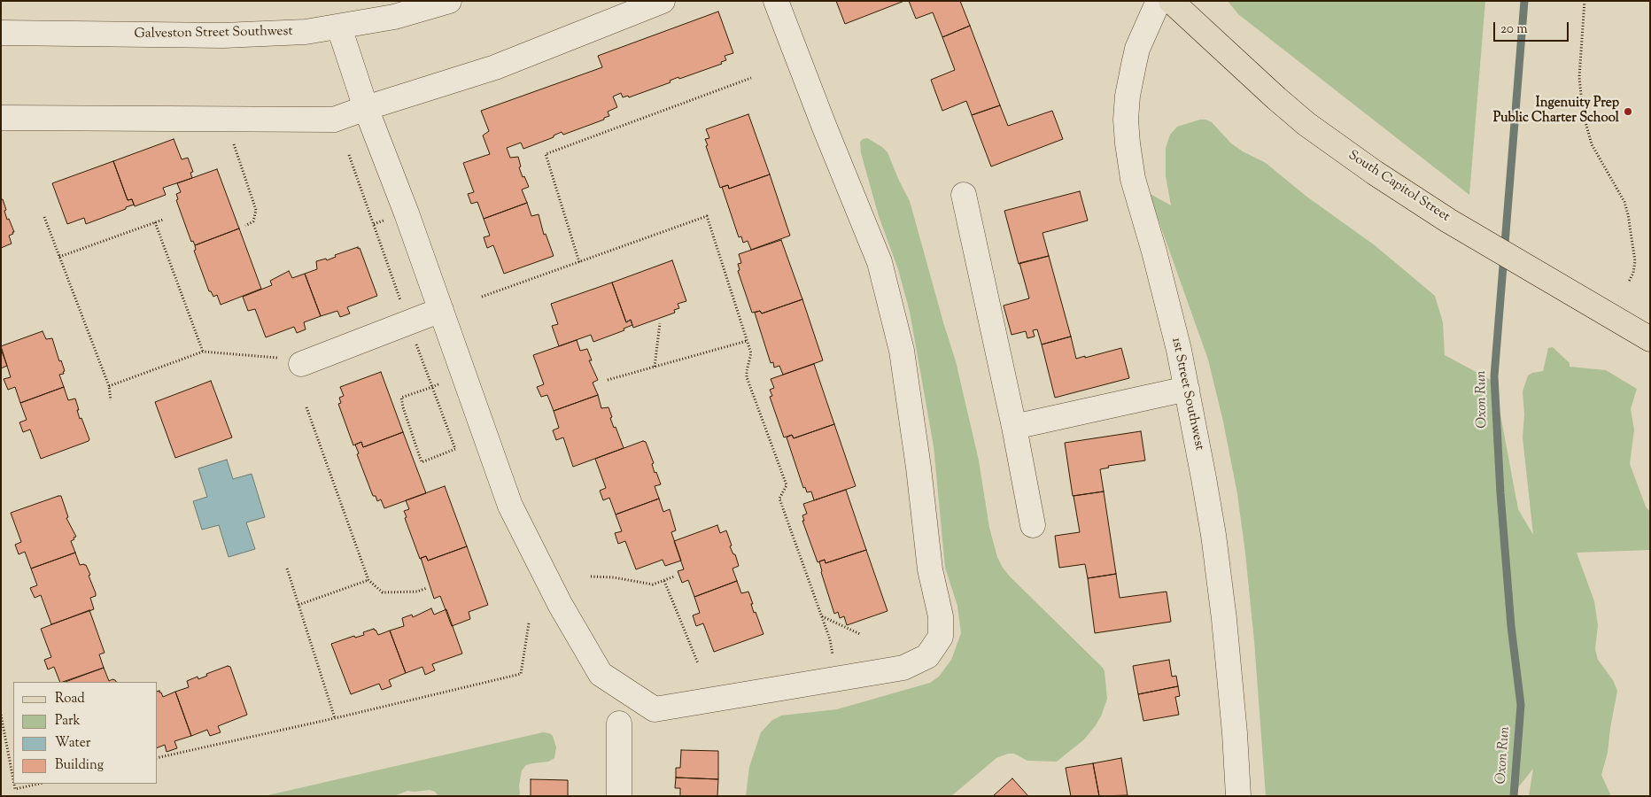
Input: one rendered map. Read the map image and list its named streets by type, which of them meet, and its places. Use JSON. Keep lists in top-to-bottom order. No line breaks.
{"streets":{"main road":["South Capitol Street"],"street":["Galveston Street Southwest","1st Street Southwest"]},"water":["Oxon Run"],"places":["Ingenuity Prep Public Charter School"],"legend":["Road","Park","Water","Building"],"scale_bar":"20 m"}
